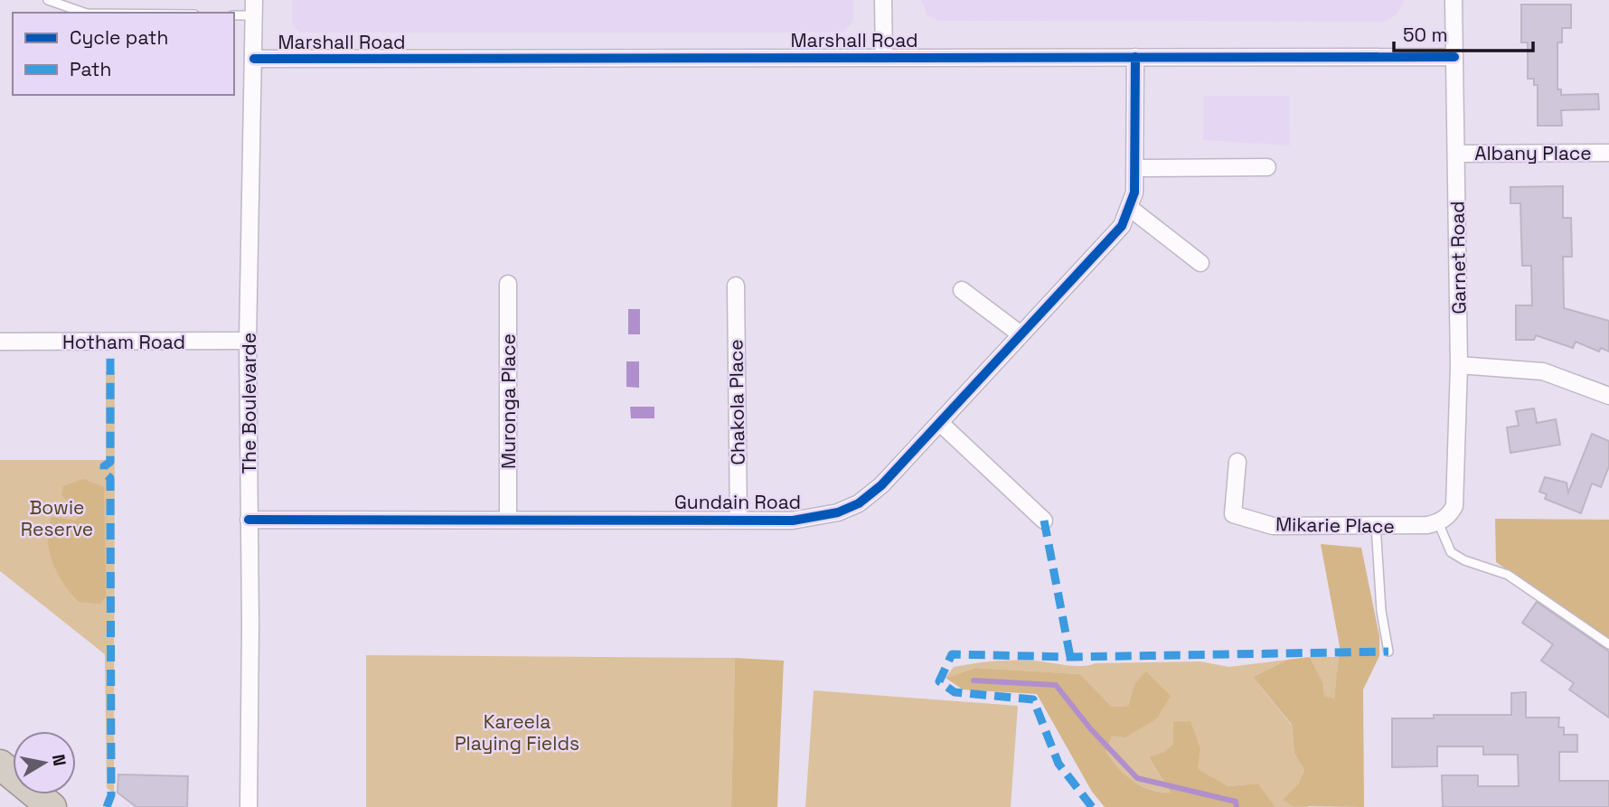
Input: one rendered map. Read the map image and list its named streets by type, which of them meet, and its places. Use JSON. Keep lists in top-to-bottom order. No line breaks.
{"streets":{"street":["Marshall Road","Albany Place","Garnet Road","Hotham Road","Muronga Place","Chakola Place","The Boulevarde","Gundain Road","Mikarie Place"]},"crossings":[["Marshall Road","Garnet Road"],["Marshall Road","The Boulevarde"],["Marshall Road","Gundain Road"],["Albany Place","Garnet Road"],["Garnet Road","Mikarie Place"],["Hotham Road","The Boulevarde"],["Muronga Place","Gundain Road"],["Chakola Place","Gundain Road"],["The Boulevarde","Gundain Road"]],"parks":["Bowie Reserve","Kareela Playing Fields"],"legend":["Cycle path","Path"],"scale_bar":"50 m","north":"right"}
